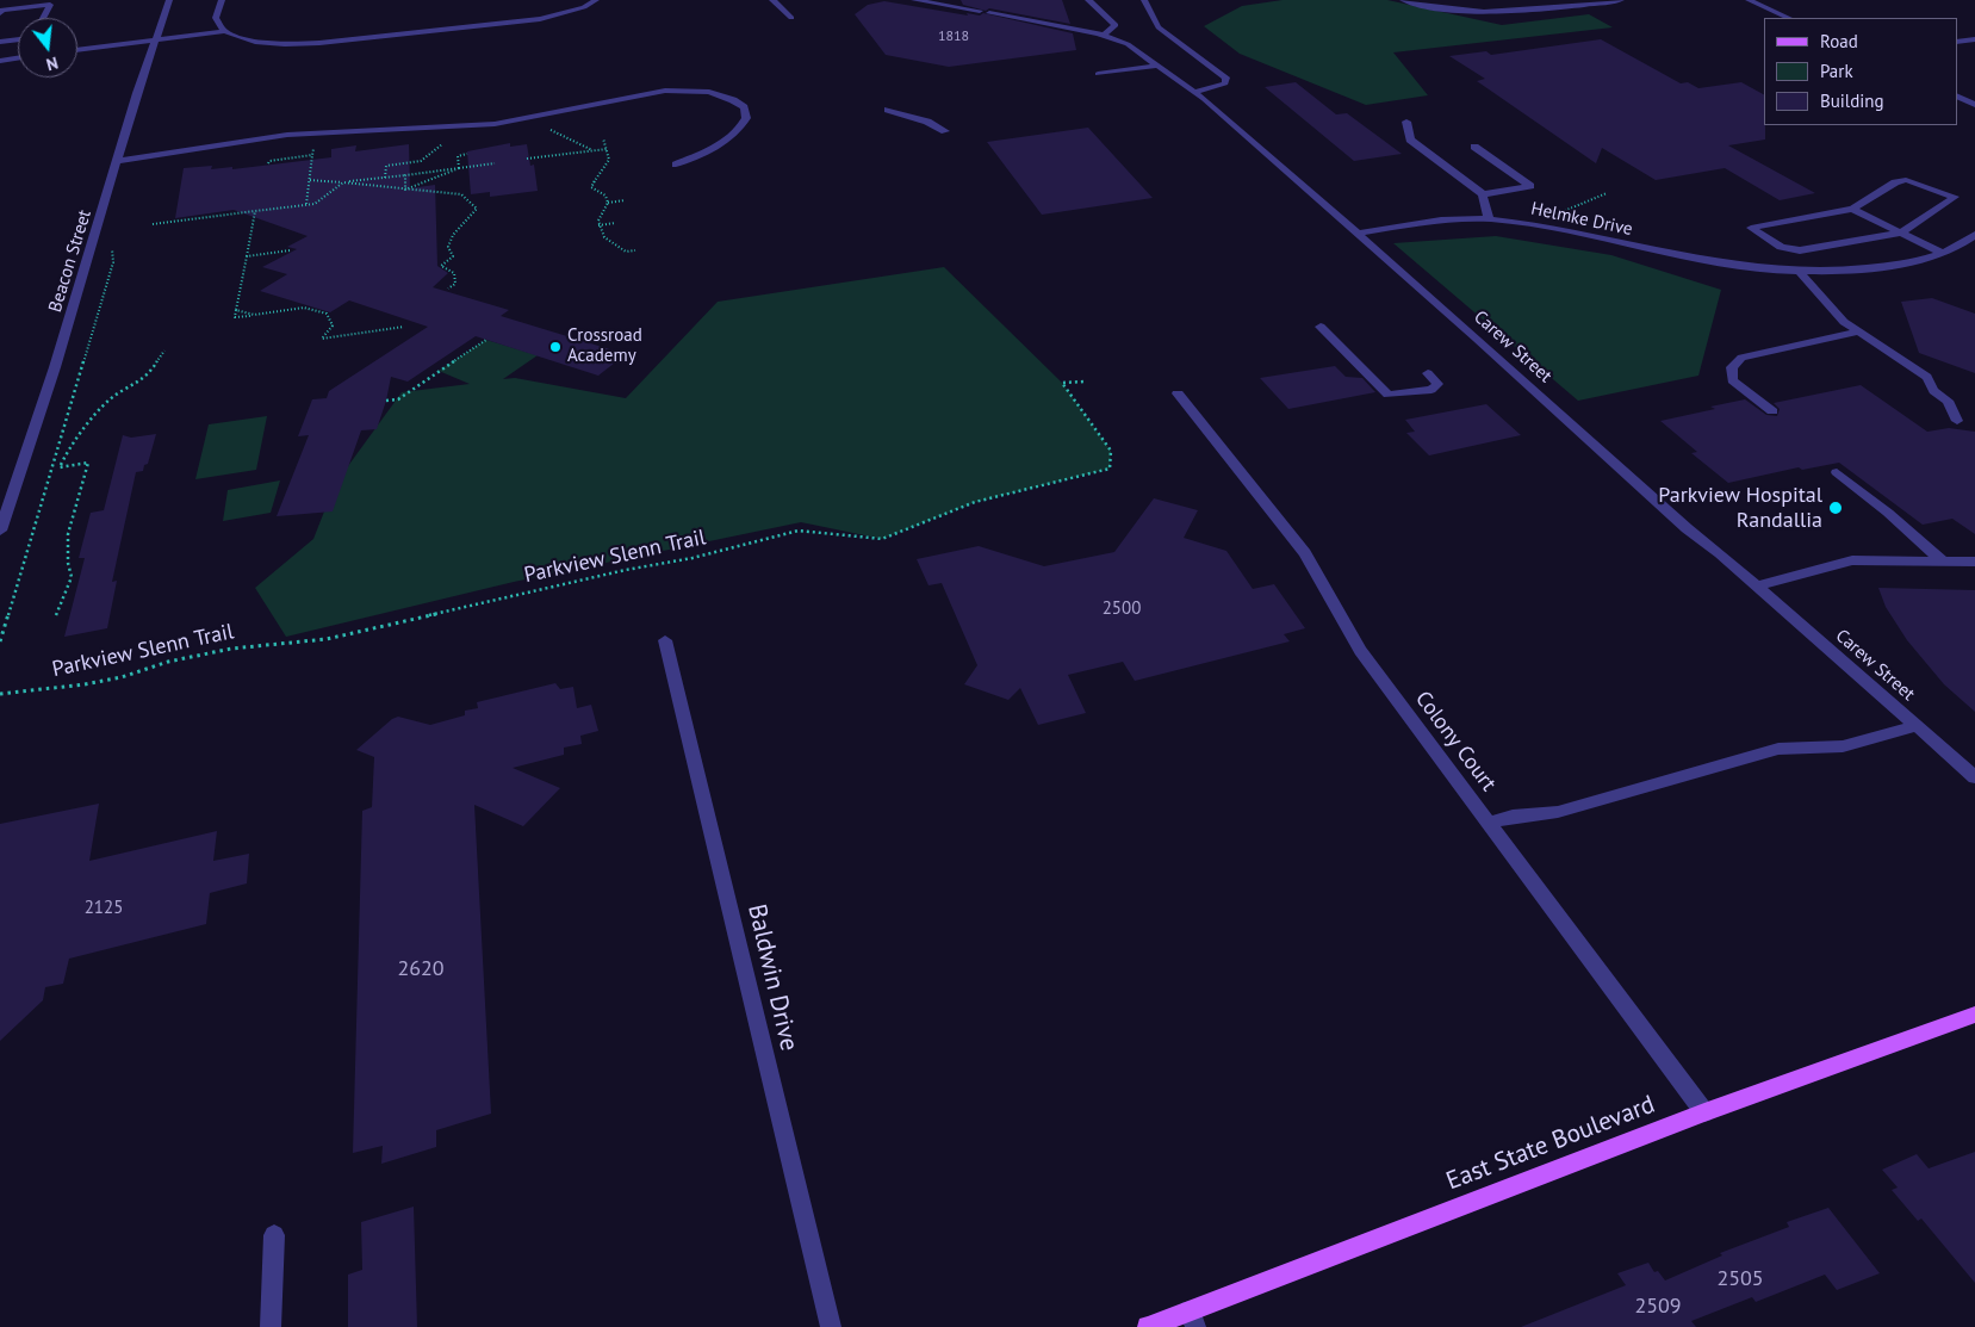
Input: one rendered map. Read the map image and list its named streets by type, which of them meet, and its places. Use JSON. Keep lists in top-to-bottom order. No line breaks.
{"streets":{"main road":["East State Boulevard"],"street":["Helmke Drive","Beacon Street","Carew Street","Colony Court","Baldwin Drive"],"path":["Parkview Slenn Trail"]},"crossings":[["Helmke Drive","Carew Street"],["Colony Court","East State Boulevard"]],"places":["Crossroad Academy","Parkview Hospital Randallia"],"house_numbers":["1818","2500","2125","2620","2505","2509"],"legend":["Road","Park","Building"],"north":"bottom"}
